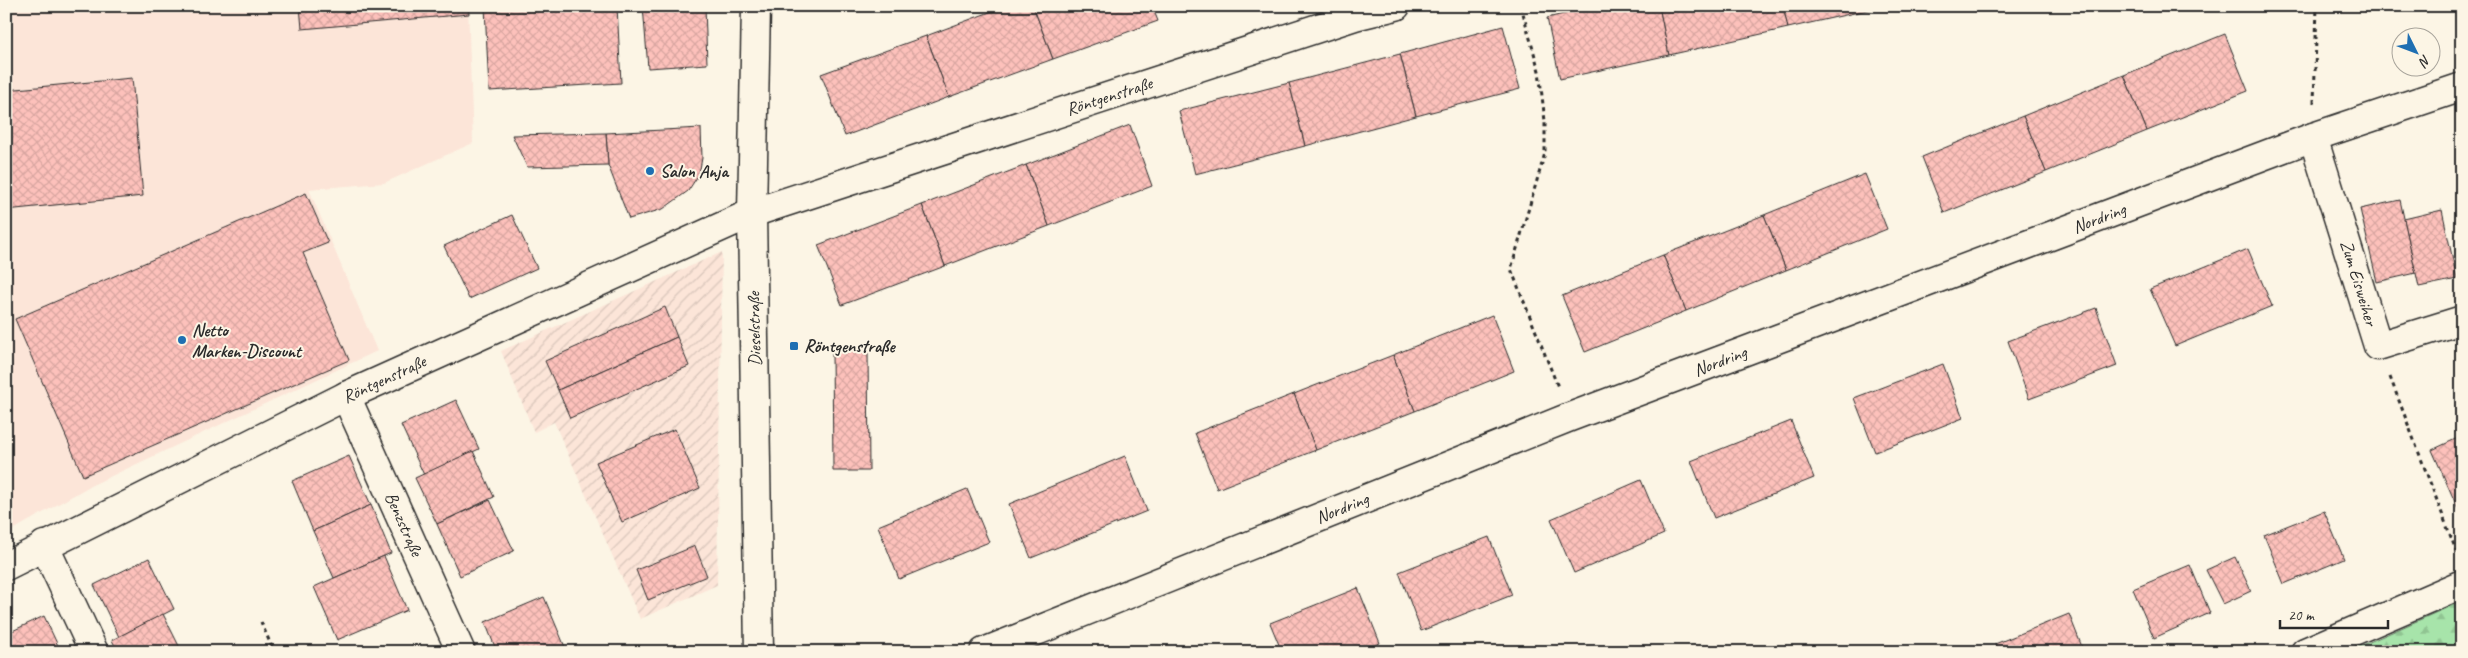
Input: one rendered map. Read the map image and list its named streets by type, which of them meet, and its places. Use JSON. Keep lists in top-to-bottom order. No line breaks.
{"streets":{"street":["Röntgenstraße","Nordring","Zum Eisweiher","Dieselstraße","Benzstraße"]},"crossings":[["Röntgenstraße","Dieselstraße"],["Röntgenstraße","Benzstraße"],["Nordring","Zum Eisweiher"]],"places":{"other":["Salon Anja","Netto Marken-Discount"],"transit":["Röntgenstraße"]},"scale_bar":"20 m","north":"bottom right"}
